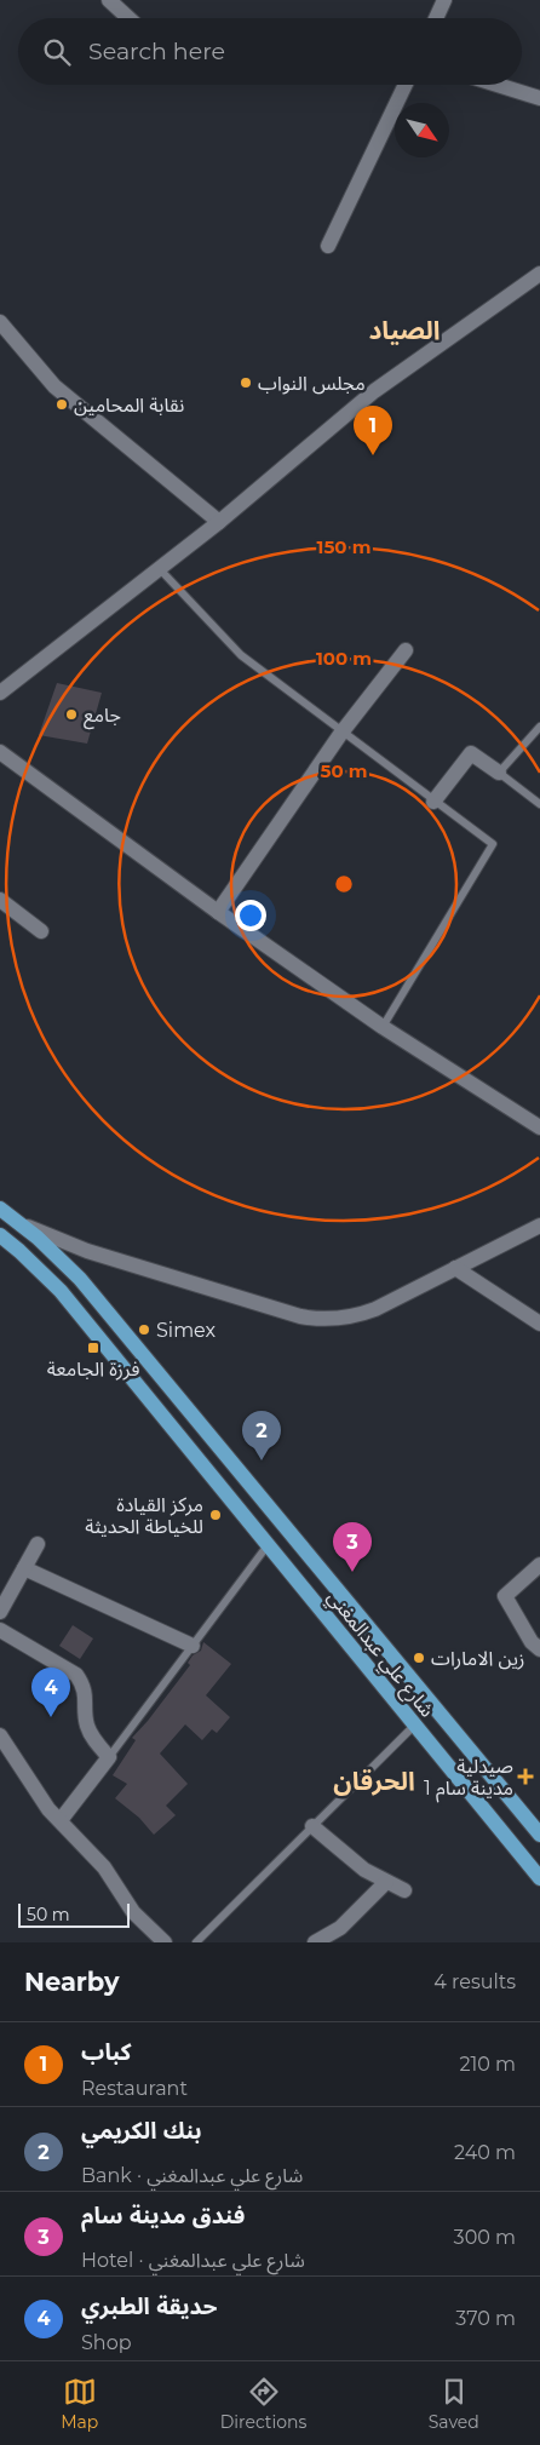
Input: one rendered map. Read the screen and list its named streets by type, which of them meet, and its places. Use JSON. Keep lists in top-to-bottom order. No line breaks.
{"streets":{"main road":["شارع علي عبدالمغني"]},"districts":["الصياد","الحرقان"],"places":{"other":["مجلس النواب","نقابة المحامين","جامع","Simex","مركز القيادة للخياطة الحديثة","زين الامارات"],"transit":["فرزة الجامعة"],"health":["صيدلية مدينة سام 1"]},"scale_bar":"50 m","north":"bottom right","page":{"search":"Search here","pins":["1","2","3","4"],"scale":"50 m","heading":["Nearby","4 results"],"list":[{"mark":"1","name":"كباب","note":"Restaurant","value":"210 m"},{"mark":"2","name":"بنك الكريمي","note":"Bank · شارع علي عبدالمغني","value":"240 m"},{"mark":"3","name":"فندق مدينة سام","note":"Hotel · شارع علي عبدالمغني","value":"300 m"},{"mark":"4","name":"حديقة الطبري","note":"Shop","value":"370 m"}],"nav":["Map","Directions","Saved"]},"rings":["150 m","100 m","50 m"]}
